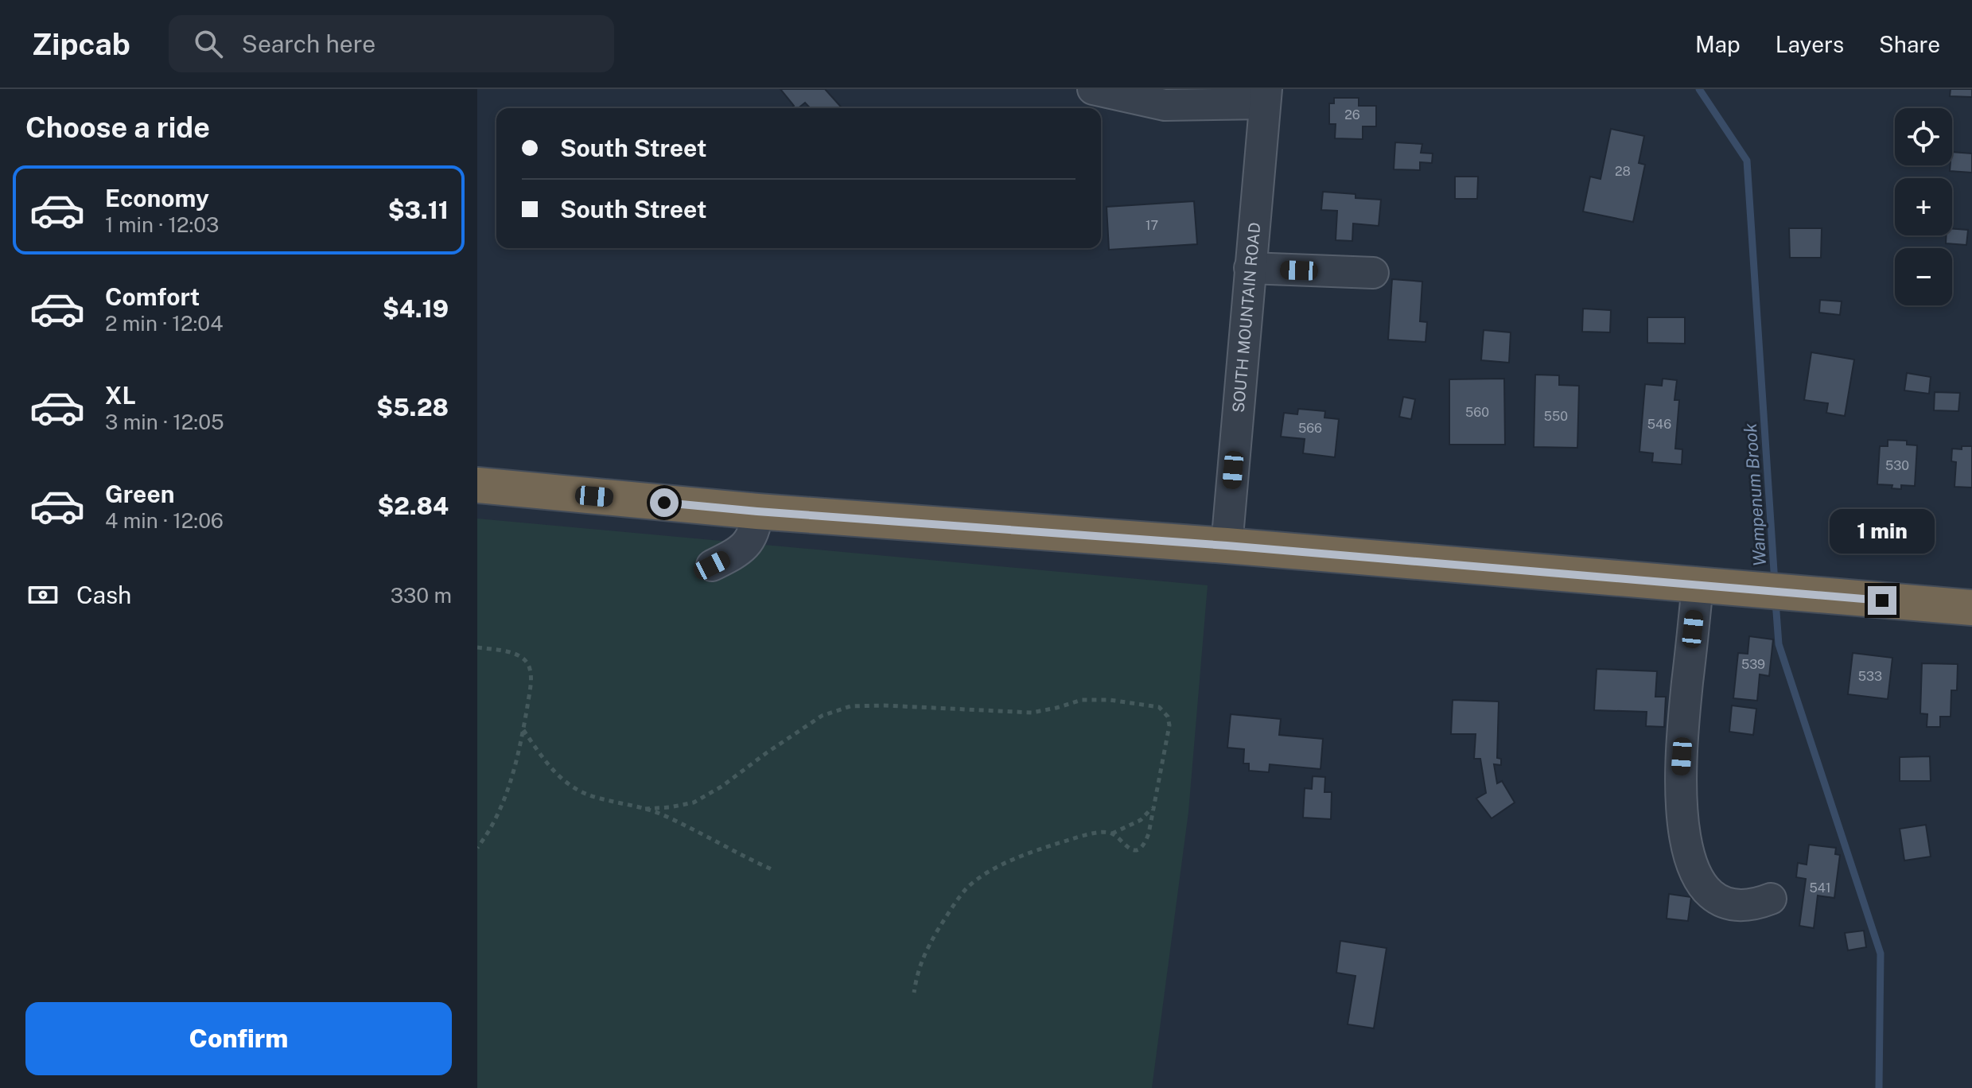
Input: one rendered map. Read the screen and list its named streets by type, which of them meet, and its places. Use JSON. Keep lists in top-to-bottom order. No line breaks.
{"streets":{"street":["SOUTH MOUNTAIN ROAD"]},"water":["Wampenum Brook"],"house_numbers":["26","28","17","560","550","546","566","530","539","533","541"],"page":{"header":"Zipcab","search":"Search here","nav":["Map","Layers","Share"],"heading":"Choose a ride","map_buttons":["+","−"],"banner":["South Street","South Street"],"list":[{"name":"Economy","note":"1 min · 12:03","value":"$3.11"},{"name":"Comfort","note":"2 min · 12:04","value":"$4.19"},{"name":"XL","note":"3 min · 12:05","value":"$5.28"},{"name":"Green","note":"4 min · 12:06","value":"$2.84"}],"bubble":"1 min","pay":["Cash","330 m"],"buttons":"Confirm"}}
